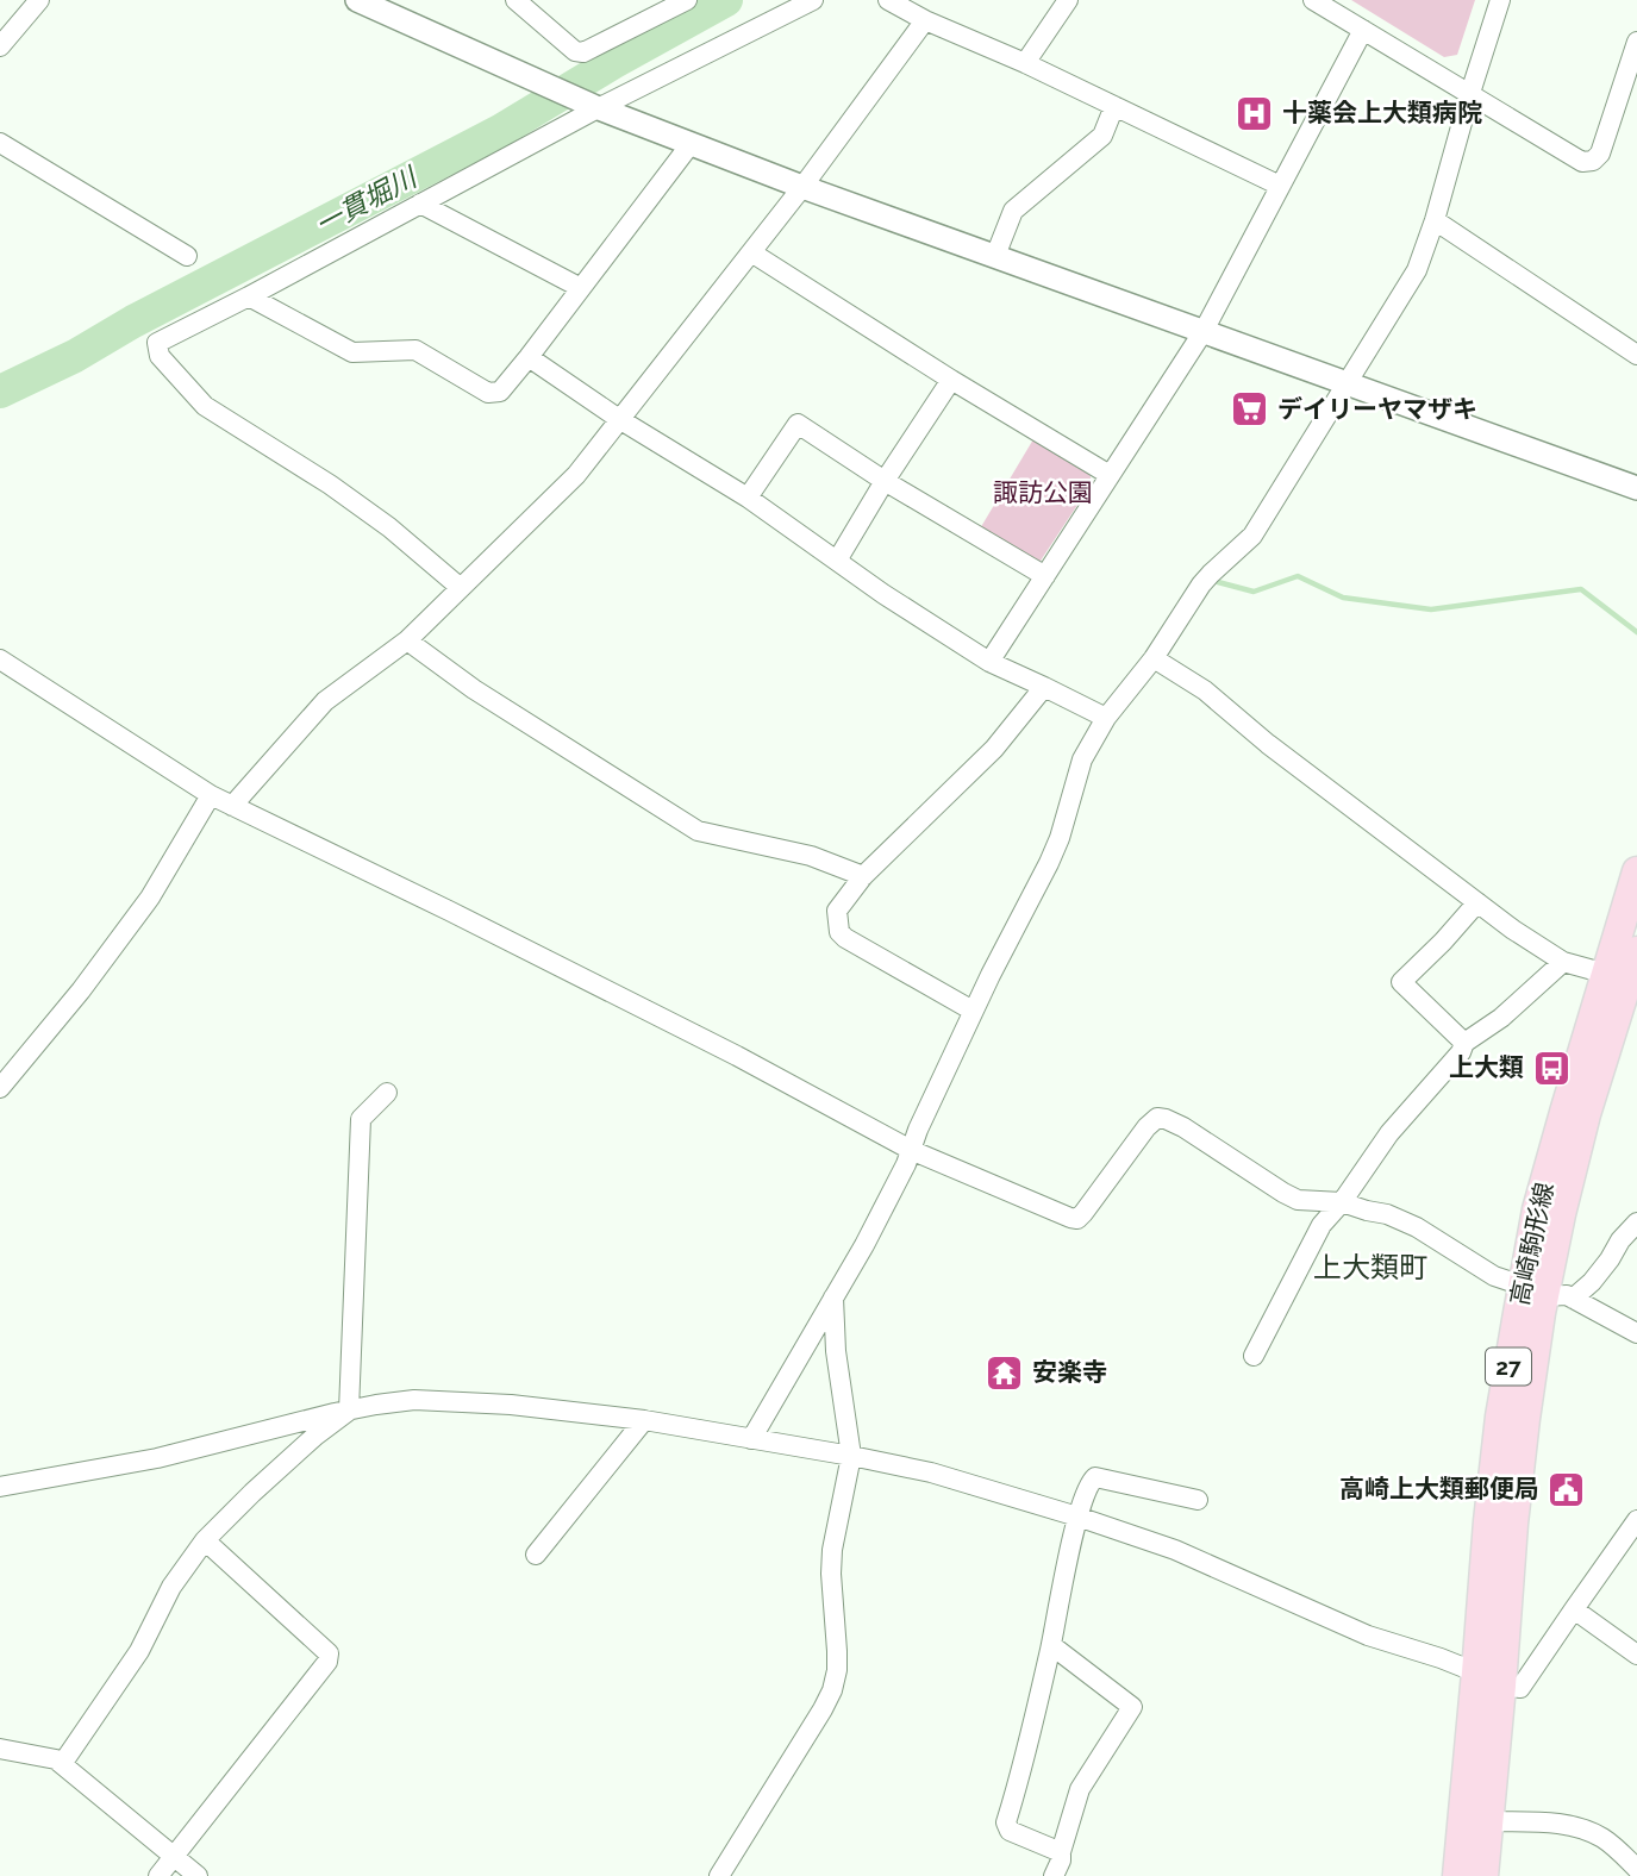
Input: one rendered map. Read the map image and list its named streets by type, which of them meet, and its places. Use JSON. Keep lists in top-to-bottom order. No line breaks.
{"streets":{"main road":["高崎駒形線","27"]},"districts":["上大類町"],"water":["一貫堀川"],"parks":["諏訪公園"],"places":{"hospital":["十薬会上大類病院"],"supermarket":["デイリーヤマザキ"],"bus stop":["上大類"],"temple":["安楽寺"],"public building":["高崎上大類郵便局"]}}
